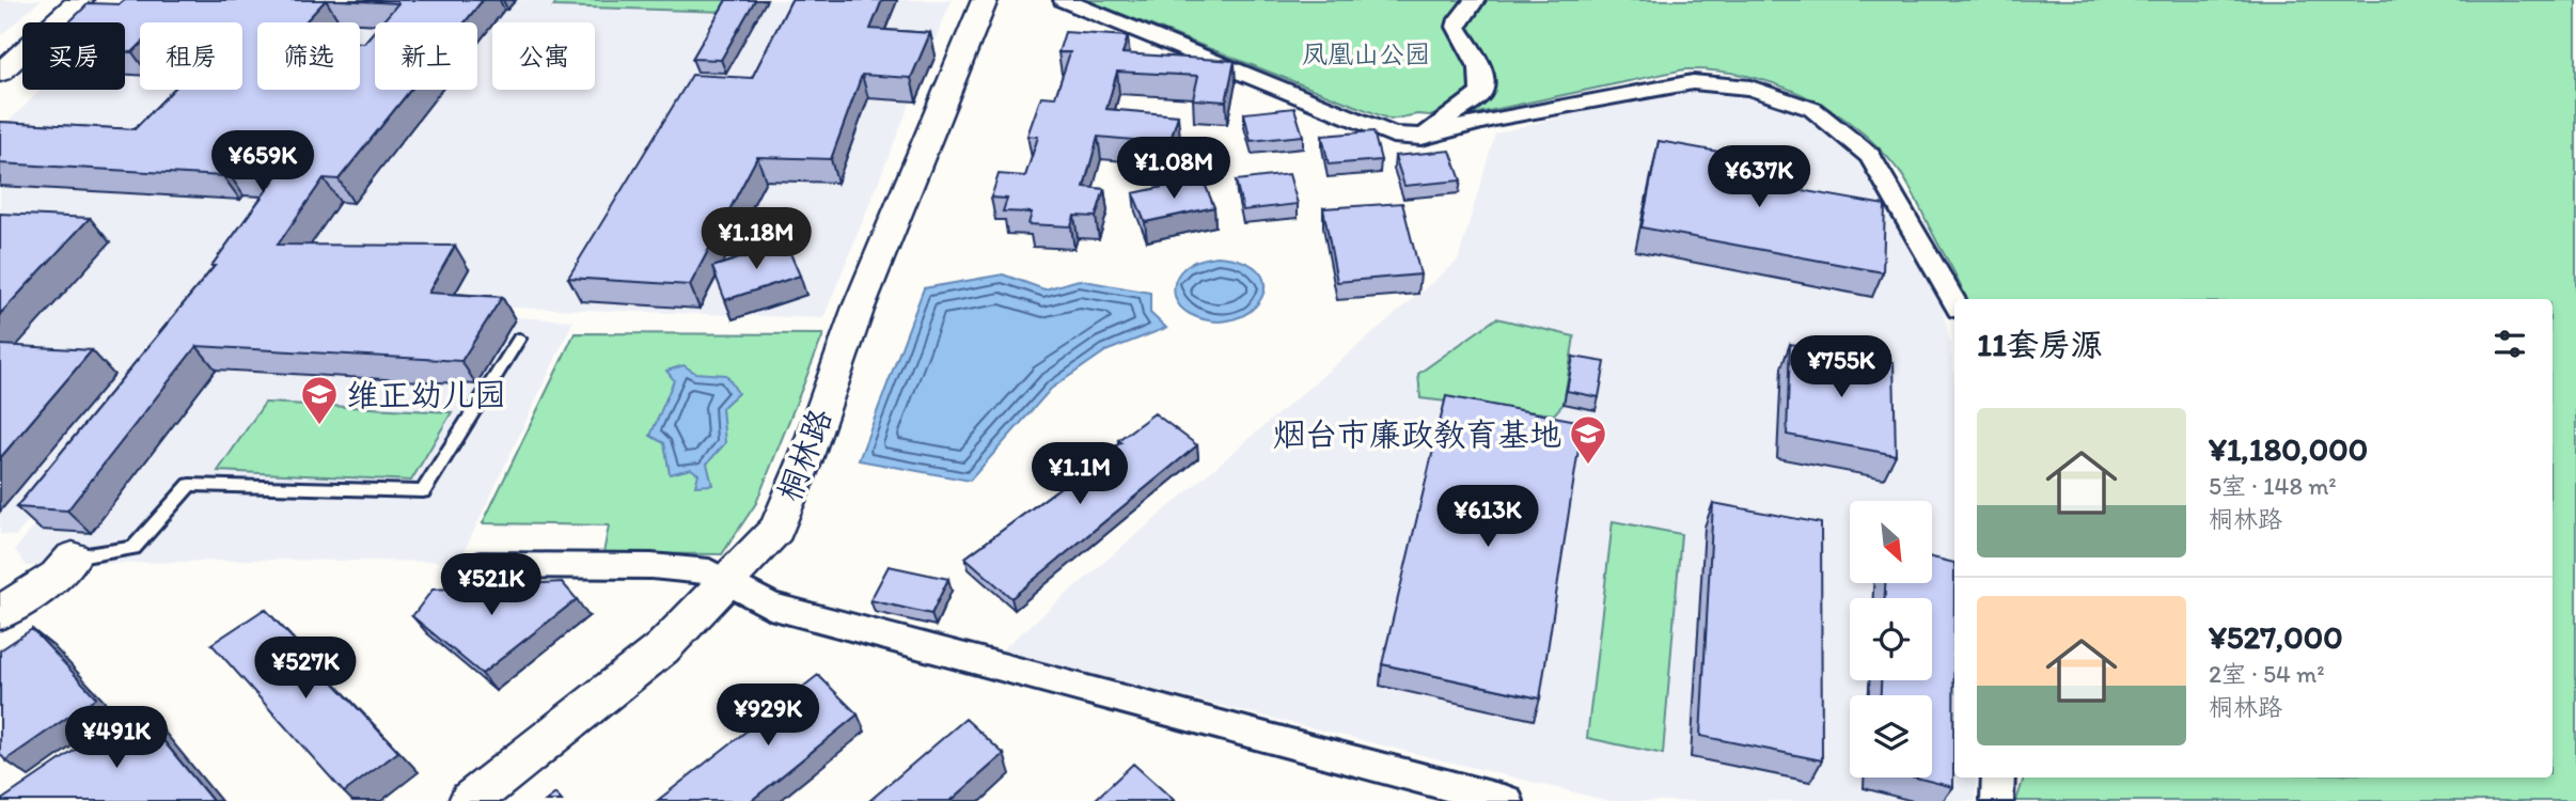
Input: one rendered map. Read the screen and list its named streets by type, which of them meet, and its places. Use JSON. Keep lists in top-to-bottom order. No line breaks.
{"streets":{"street":["桐林路"]},"parks":["凤凰山公园"],"places":{"school or university":["维正幼儿园","烟台市廉政教育基地"]},"north":"bottom right","page":{"chip":["买房","租房","筛选","新上","公寓"],"price":["¥659K","¥1.08M","¥637K","¥1.18M","¥755K","¥1.1M","¥613K","¥521K","¥527K","¥929K","¥491K"],"heading":"11套房源","list":[{"name":"¥1,180,000","note":"5室 · 148 m² · 桐林路"},{"name":"¥527,000","note":"2室 · 54 m² · 桐林路"}]}}
